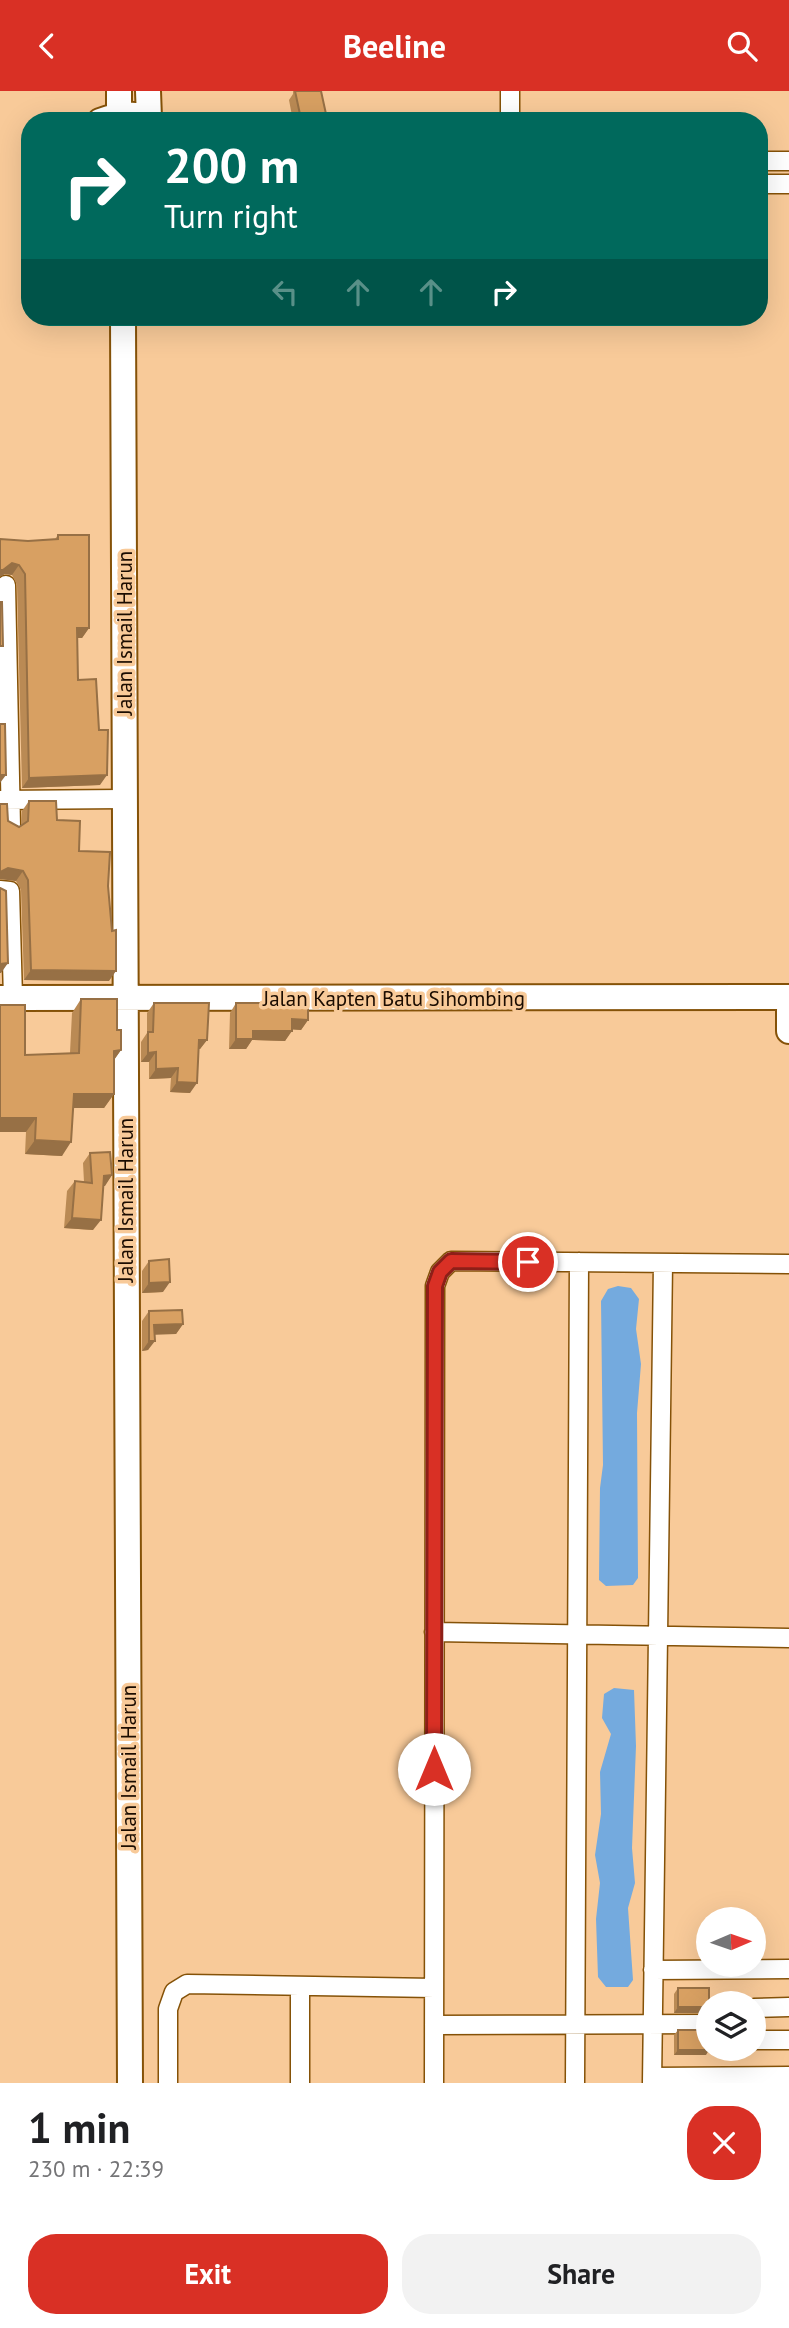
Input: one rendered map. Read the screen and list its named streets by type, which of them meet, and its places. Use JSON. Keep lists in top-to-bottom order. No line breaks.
{"streets":{"street":["Jalan Ismail Harun","Jalan Kapten Batu Sihombing"]},"crossings":[["Jalan Ismail Harun","Jalan Kapten Batu Sihombing"]],"north":"right","page":{"header":"Beeline","turn":["200 m","Turn right"],"heading":["1 min","230 m · 22:39"],"buttons":["Exit","Share"]}}
